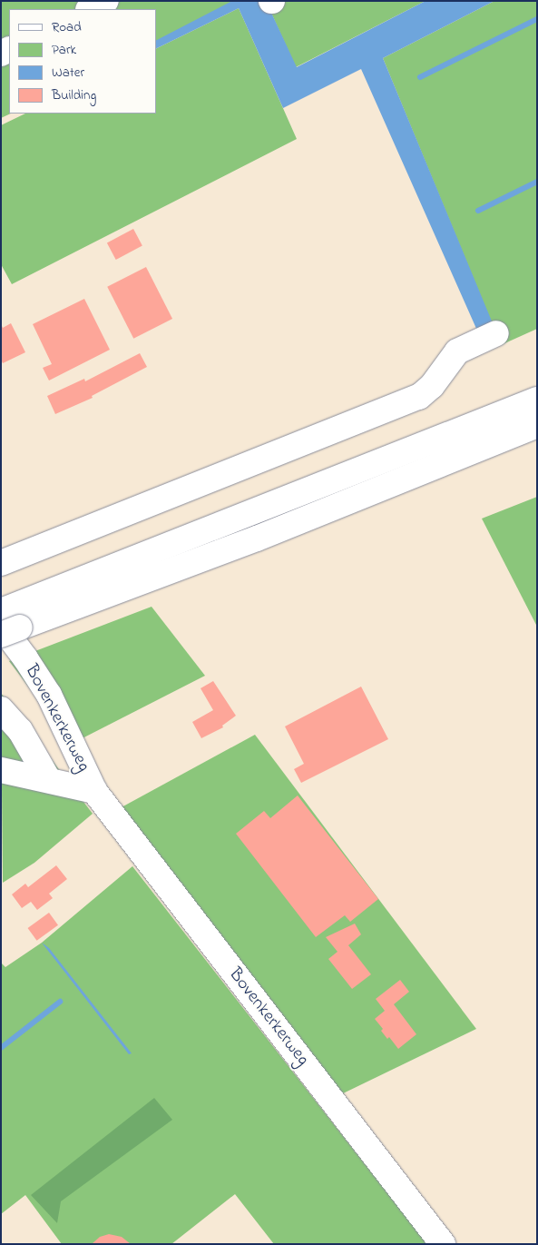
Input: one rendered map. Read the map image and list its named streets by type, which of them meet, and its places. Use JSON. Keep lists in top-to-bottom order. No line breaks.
{"streets":{"main road":["Bovenkerkerweg"]},"legend":["Road","Park","Water","Building"]}
